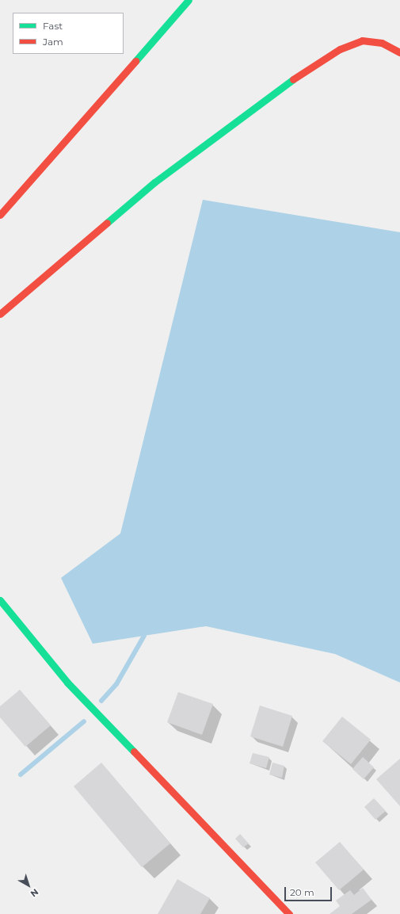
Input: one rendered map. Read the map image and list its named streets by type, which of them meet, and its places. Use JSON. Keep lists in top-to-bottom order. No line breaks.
{"legend":["Fast","Jam"],"scale_bar":"20 m","north":"bottom right"}
